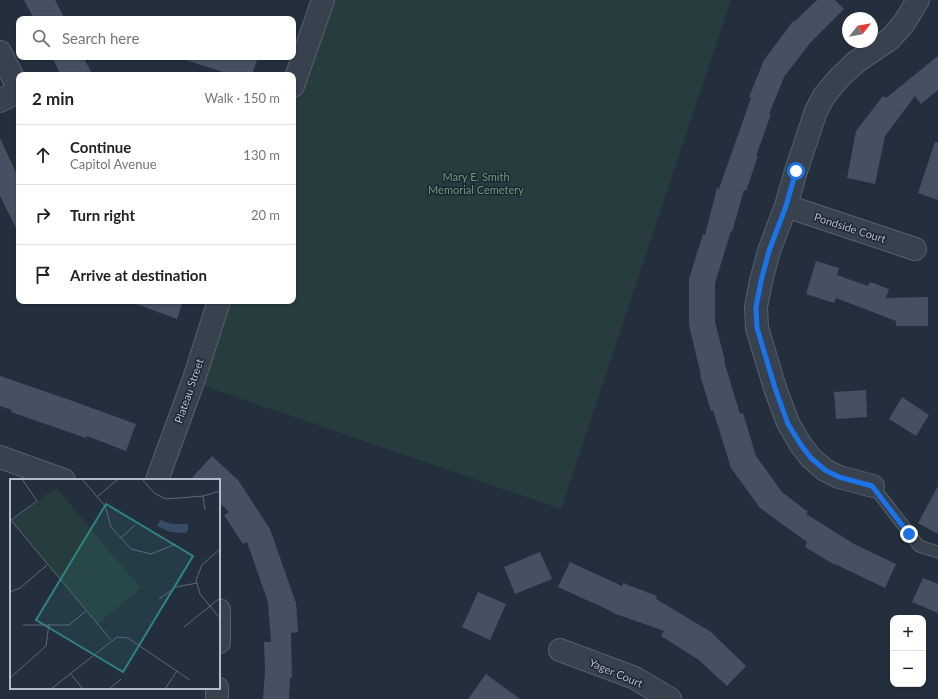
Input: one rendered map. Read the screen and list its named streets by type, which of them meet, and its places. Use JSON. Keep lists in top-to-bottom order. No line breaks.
{"streets":{"street":["Pondside Court","Plateau Street","Yager Court"]},"parks":["Mary E. Smith Memorial Cemetery"],"north":"top right","page":{"search":"Search here","heading":["2 min","Walk · 150 m"],"list":[["Continue","Capitol Avenue","130 m"],["Turn right","20 m"],"Arrive at destination"],"map_buttons":["+","−"]}}
